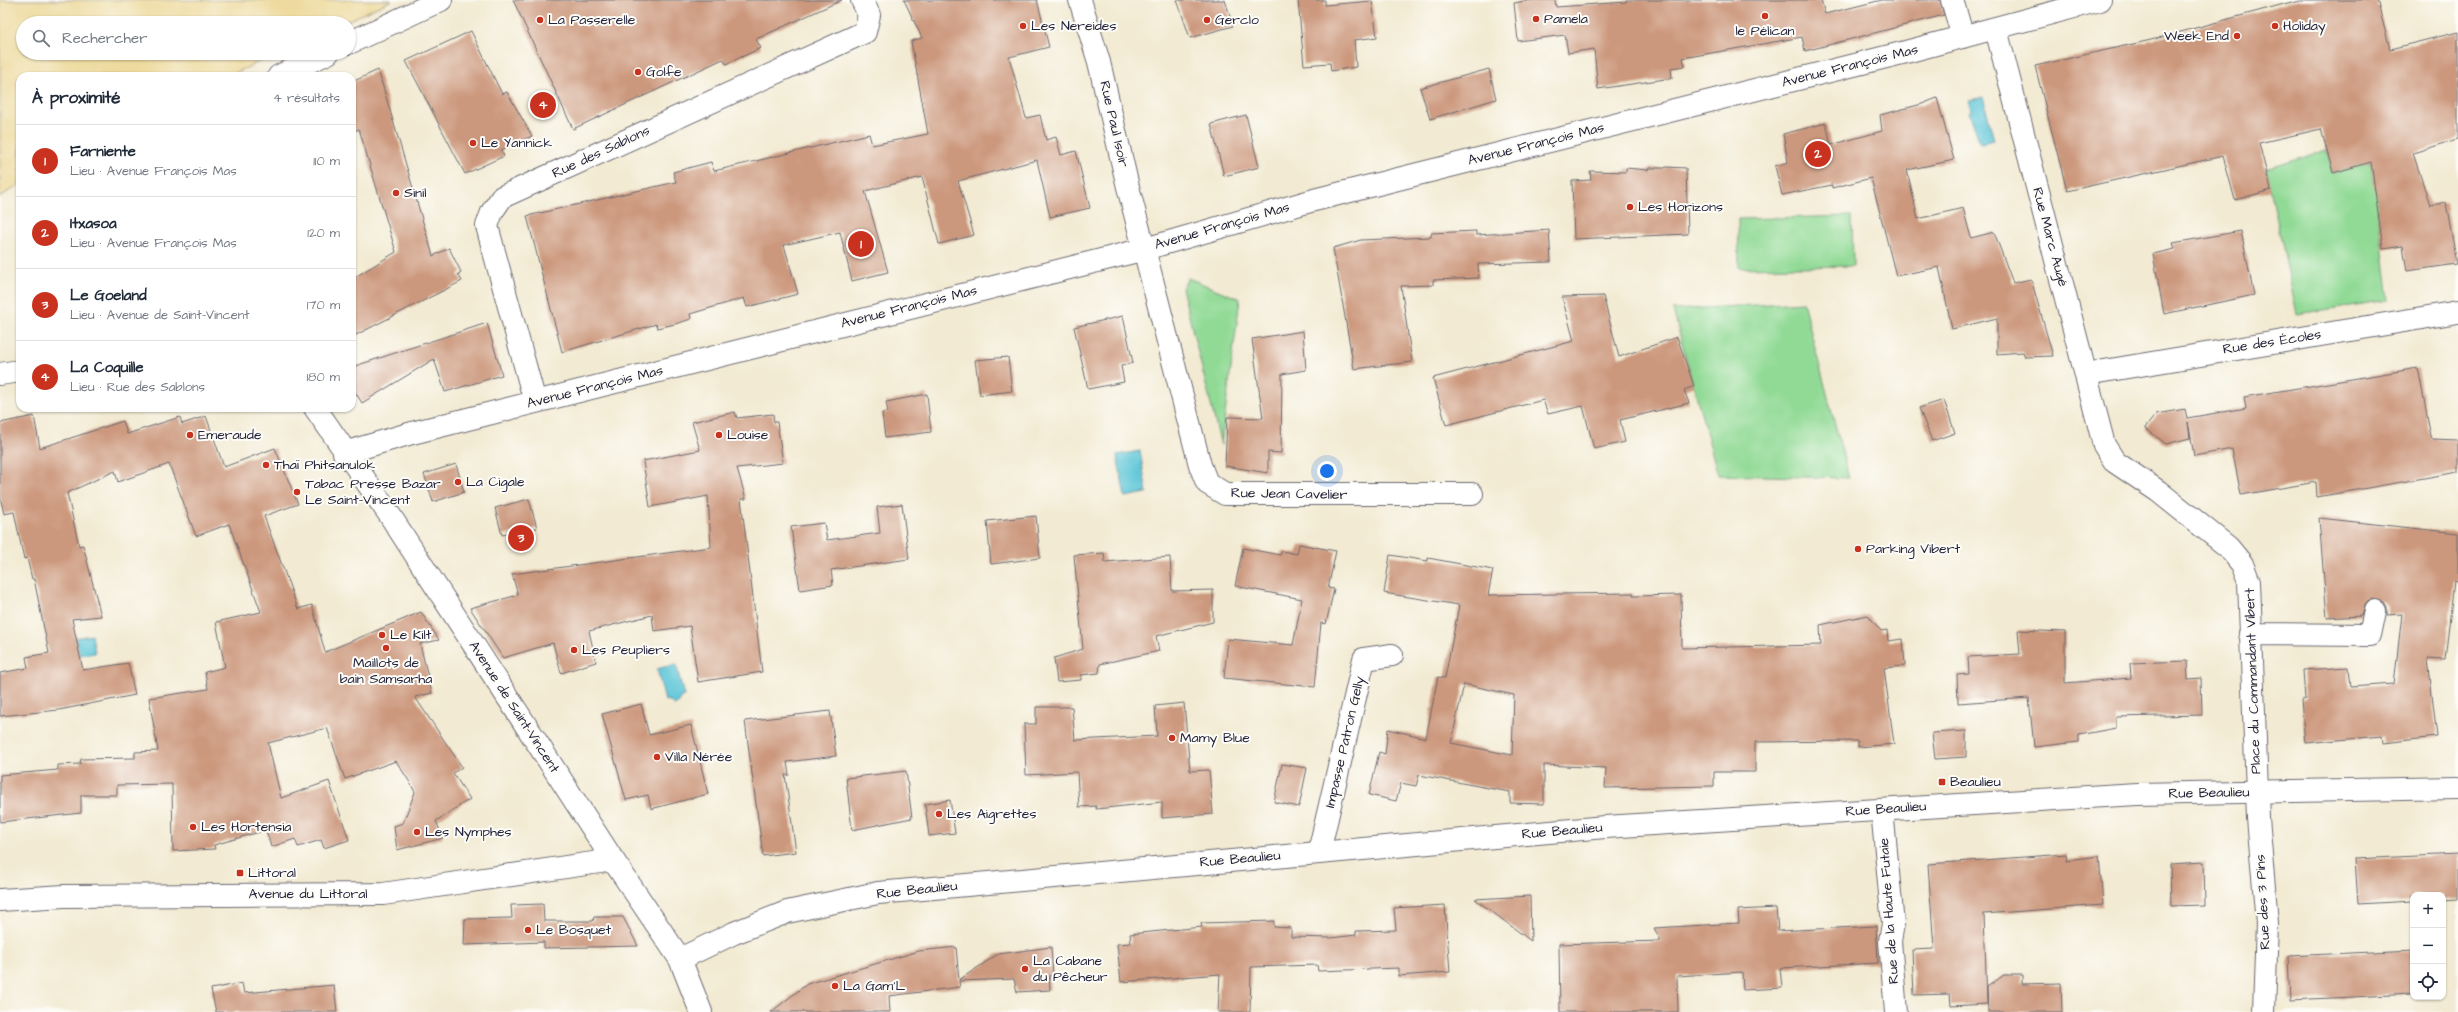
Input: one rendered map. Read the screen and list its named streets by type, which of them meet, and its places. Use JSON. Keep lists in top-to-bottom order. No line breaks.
{"streets":{"street":["Avenue François Mas","Rue Paul Isoir","Rue des Sablons","Rue Marc Augé","Rue des Écoles","Rue Jean Cavelier","Place du Commandant Vibert","Avenue de Saint-Vincent","Impasse Patron Gelly","Rue Beaulieu","Avenue du Littoral","Rue des 3 Pins","Rue de la Haute Futaie"]},"crossings":[["Avenue François Mas","Rue Paul Isoir"],["Avenue François Mas","Rue des Sablons"],["Avenue François Mas","Rue Marc Augé"],["Avenue François Mas","Rue Jean Cavelier"],["Avenue François Mas","Avenue de Saint-Vincent"],["Rue Paul Isoir","Rue Jean Cavelier"],["Rue Marc Augé","Rue des Écoles"],["Rue Marc Augé","Place du Commandant Vibert"],["Place du Commandant Vibert","Rue Beaulieu"],["Place du Commandant Vibert","Rue des 3 Pins"],["Avenue de Saint-Vincent","Rue Beaulieu"],["Avenue de Saint-Vincent","Avenue du Littoral"],["Impasse Patron Gelly","Rue Beaulieu"],["Rue Beaulieu","Rue des 3 Pins"],["Rue Beaulieu","Rue de la Haute Futaie"]],"places":{"other":["le Pélican","Pamela","La Passerelle","Gerclo","Les Nereides","Holiday","Week End","Golfe","Le Yannick","Sinil","Les Horizons","Emeraude","Louise","Thaï Phitsanulok","La Cigale","Tabac Presse Bazar Le Saint-Vincent","Parking Vibert","Le Kilt","Maillots de bain Samsarha","Les Peupliers","Mamy Blue","Villa Nérée","Les Aigrettes","Les Hortensia","Les Nymphes","Le Bosquet","La Cabane du Pêcheur","La Gam'L"],"transit":["Beaulieu","Littoral"]},"page":{"search":"Rechercher","heading":["À proximité","4 résultats"],"pins":["4","2","1","3"],"list":[{"mark":"1","name":"Farniente","note":"Lieu · Avenue François Mas","value":"110 m"},{"mark":"2","name":"Itxasoa","note":"Lieu · Avenue François Mas","value":"120 m"},{"mark":"3","name":"Le Goeland","note":"Lieu · Avenue de Saint-Vincent","value":"170 m"},{"mark":"4","name":"La Coquille","note":"Lieu · Rue des Sablons","value":"180 m"}],"map_buttons":["+","−"]}}
